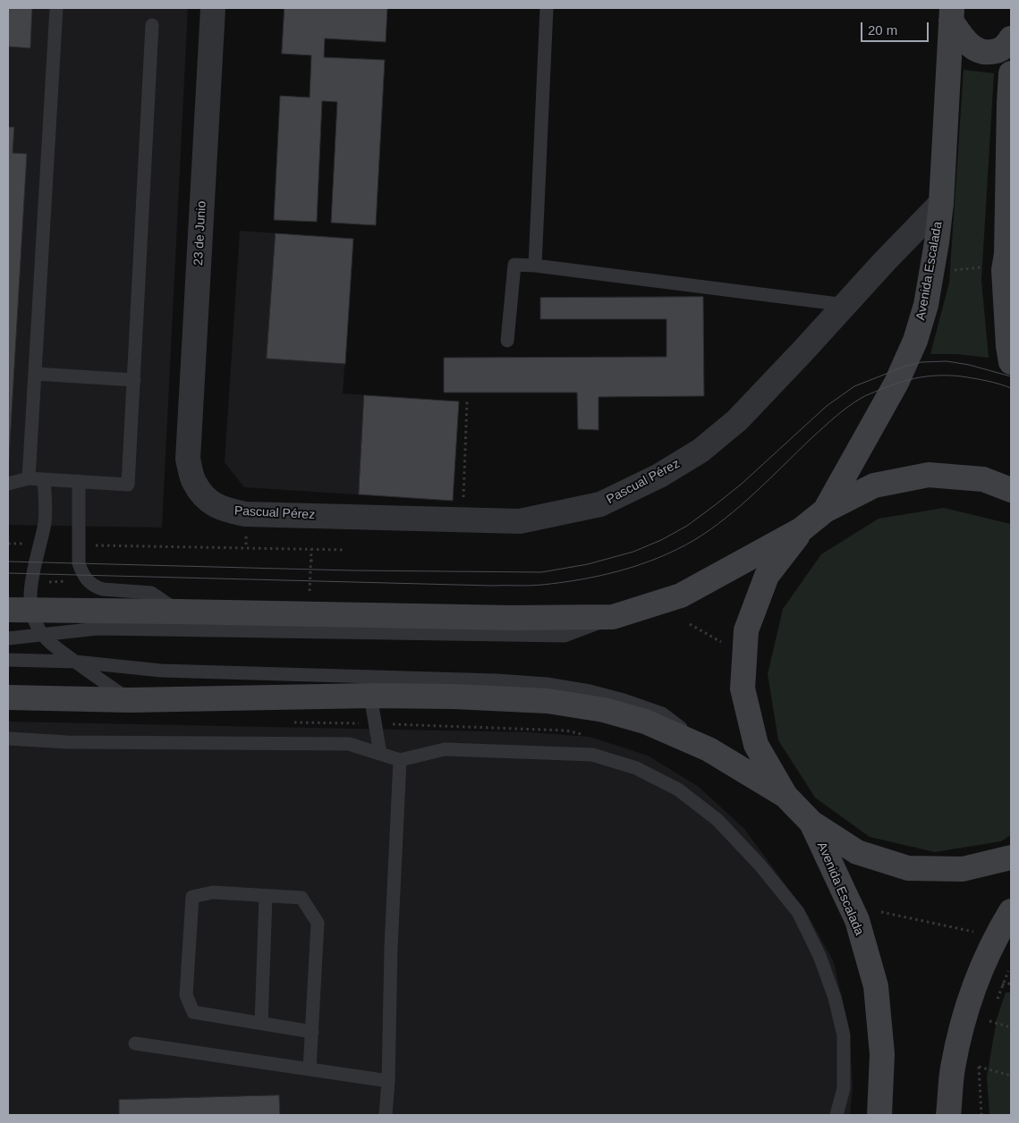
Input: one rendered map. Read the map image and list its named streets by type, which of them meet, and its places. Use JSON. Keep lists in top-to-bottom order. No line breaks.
{"streets":{"main road":["Avenida Escalada"],"street":["23 de Junio","Pascual Pérez"]},"crossings":[["23 de Junio","Pascual Pérez"],["Avenida Escalada","Pascual Pérez"]],"scale_bar":"20 m"}
